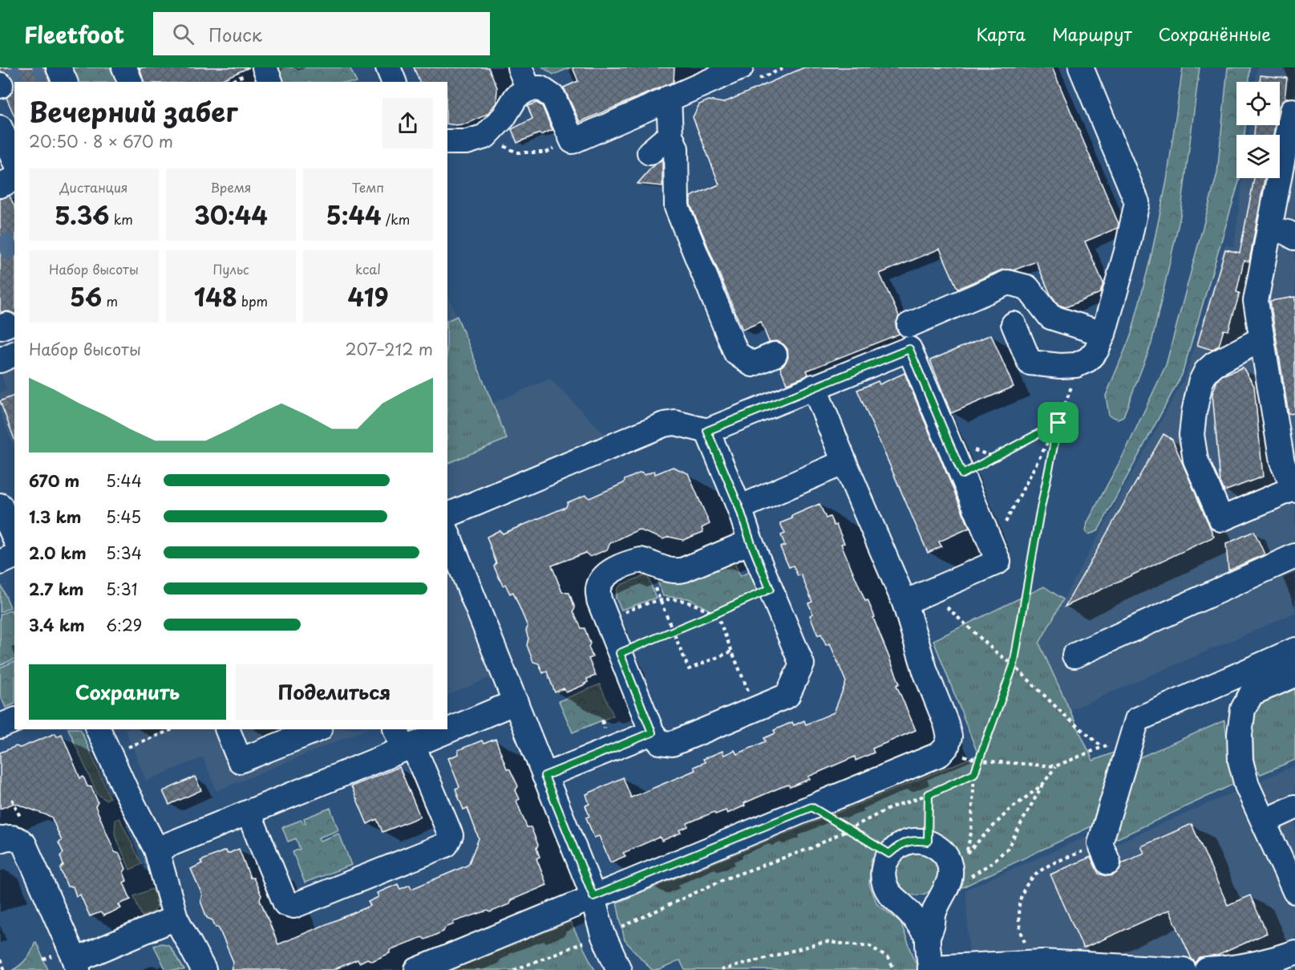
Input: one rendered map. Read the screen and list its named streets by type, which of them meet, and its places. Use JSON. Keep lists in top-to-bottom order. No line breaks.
{"page":{"header":"Fleetfoot","search":"Поиск","nav":["Карта","Маршрут","Сохранённые"],"heading":["Вечерний забег","20:50 · 8 × 670 m"],"stats":[["Дистанция","5.36 km"],["Время","30:44"],["Темп","5:44 /km"],["Набор высоты","56 m"],["Пульс","148 bpm"],["kcal","419"]],"chart":["Набор высоты","207–212 m"],"list":[{"name":"670 m","note":"5:44"},{"name":"1.3 km","note":"5:45"},{"name":"2.0 km","note":"5:34"},{"name":"2.7 km","note":"5:31"},{"name":"3.4 km","note":"6:29"}],"buttons":["Сохранить","Поделиться"]}}
